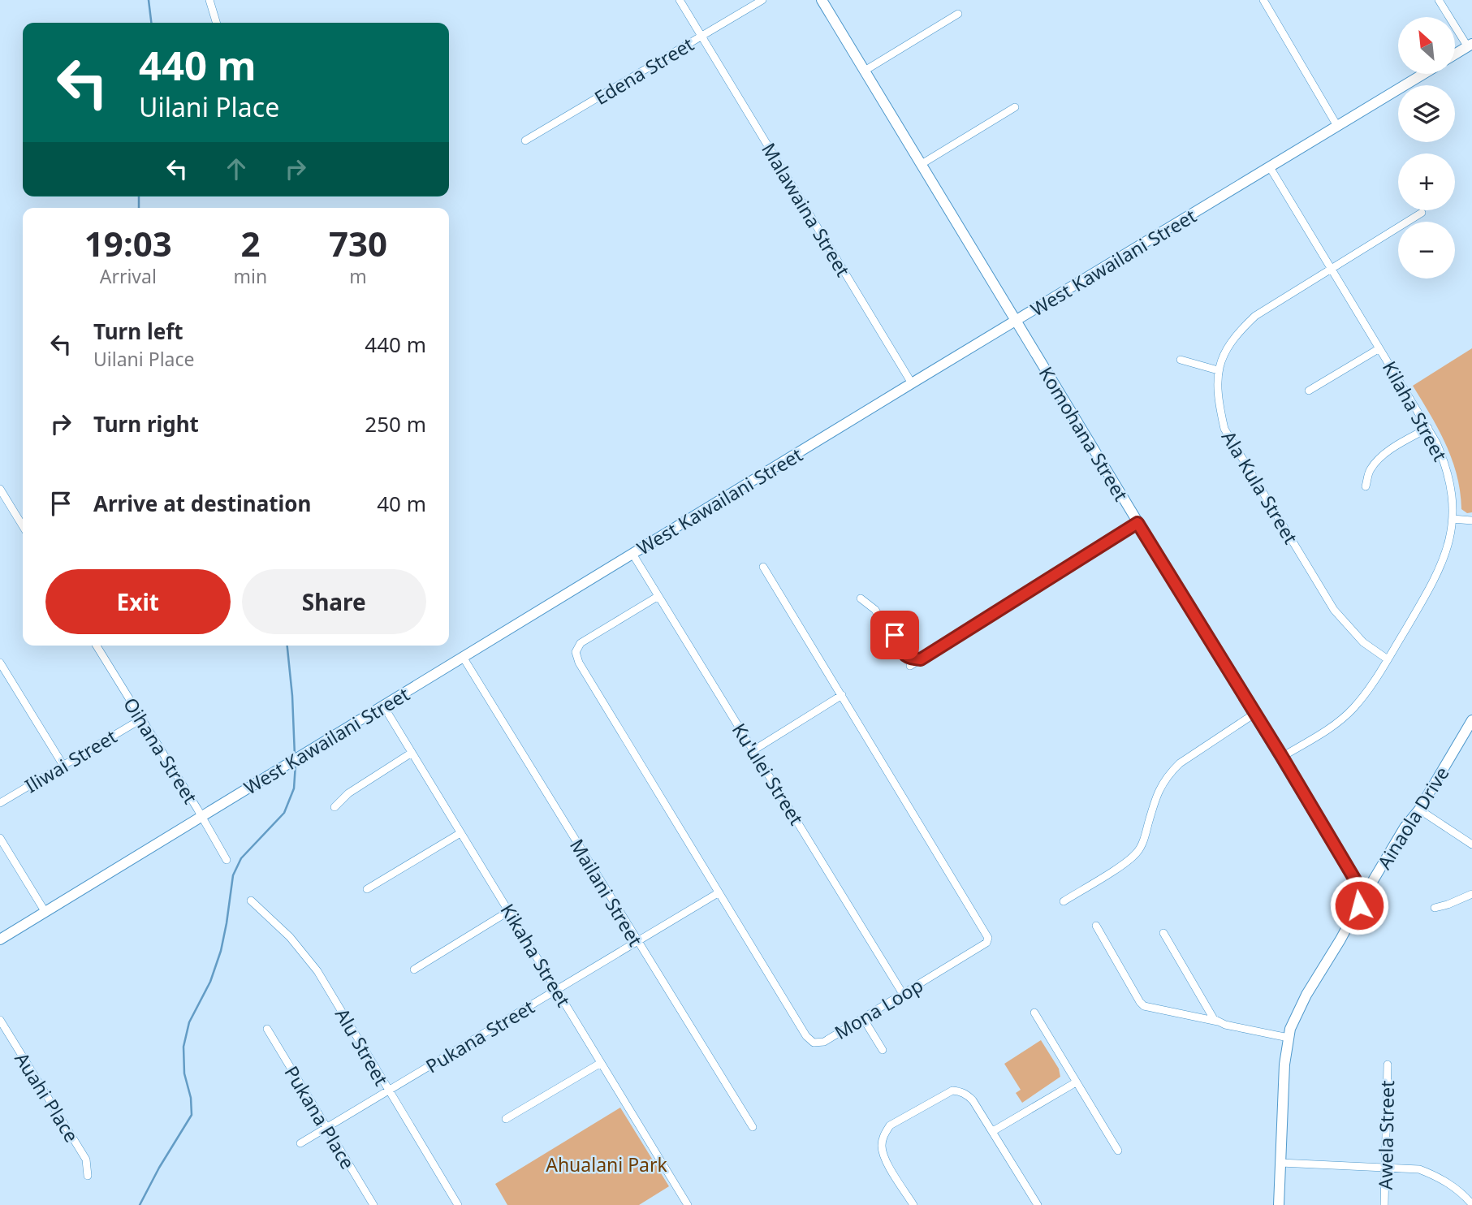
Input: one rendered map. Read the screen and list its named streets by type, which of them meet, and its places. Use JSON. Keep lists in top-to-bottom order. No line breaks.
{"streets":{"street":["Edena Street","Malawaina Street","West Kawailani Street","Kilaha Street","Komohana Street","Ala Kula Street","Oihana Street","Iliwai Street","Ku'ulei Street","Ainaola Drive","Mailani Street","Kikaha Street","Mona Loop","Pukana Street","Alu Street","Auahi Place","Pukana Place","Awela Street"]},"crossings":[["Edena Street","Malawaina Street"],["Malawaina Street","West Kawailani Street"],["West Kawailani Street","Kilaha Street"],["West Kawailani Street","Komohana Street"],["West Kawailani Street","Oihana Street"],["West Kawailani Street","Ku'ulei Street"],["West Kawailani Street","Mailani Street"],["West Kawailani Street","Kikaha Street"],["Kilaha Street","Komohana Street"],["Kilaha Street","Ala Kula Street"],["Komohana Street","Ainaola Drive"],["Oihana Street","Iliwai Street"],["Ku'ulei Street","Mona Loop"],["Mailani Street","Pukana Street"],["Kikaha Street","Pukana Street"],["Mona Loop","Pukana Street"],["Pukana Street","Alu Street"],["Pukana Street","Pukana Place"]],"parks":["Ahualani Park"],"north":"top left","page":{"map_buttons":["+","−"],"turn":["440 m","Uilani Place"],"eta":["19:03","Arrival","2","min","730","m"],"list":[{"name":"Turn left","note":"Uilani Place","value":"440 m"},{"name":"Turn right","value":"250 m"},{"name":"Arrive at destination","value":"40 m"}],"buttons":["Exit","Share"]}}
